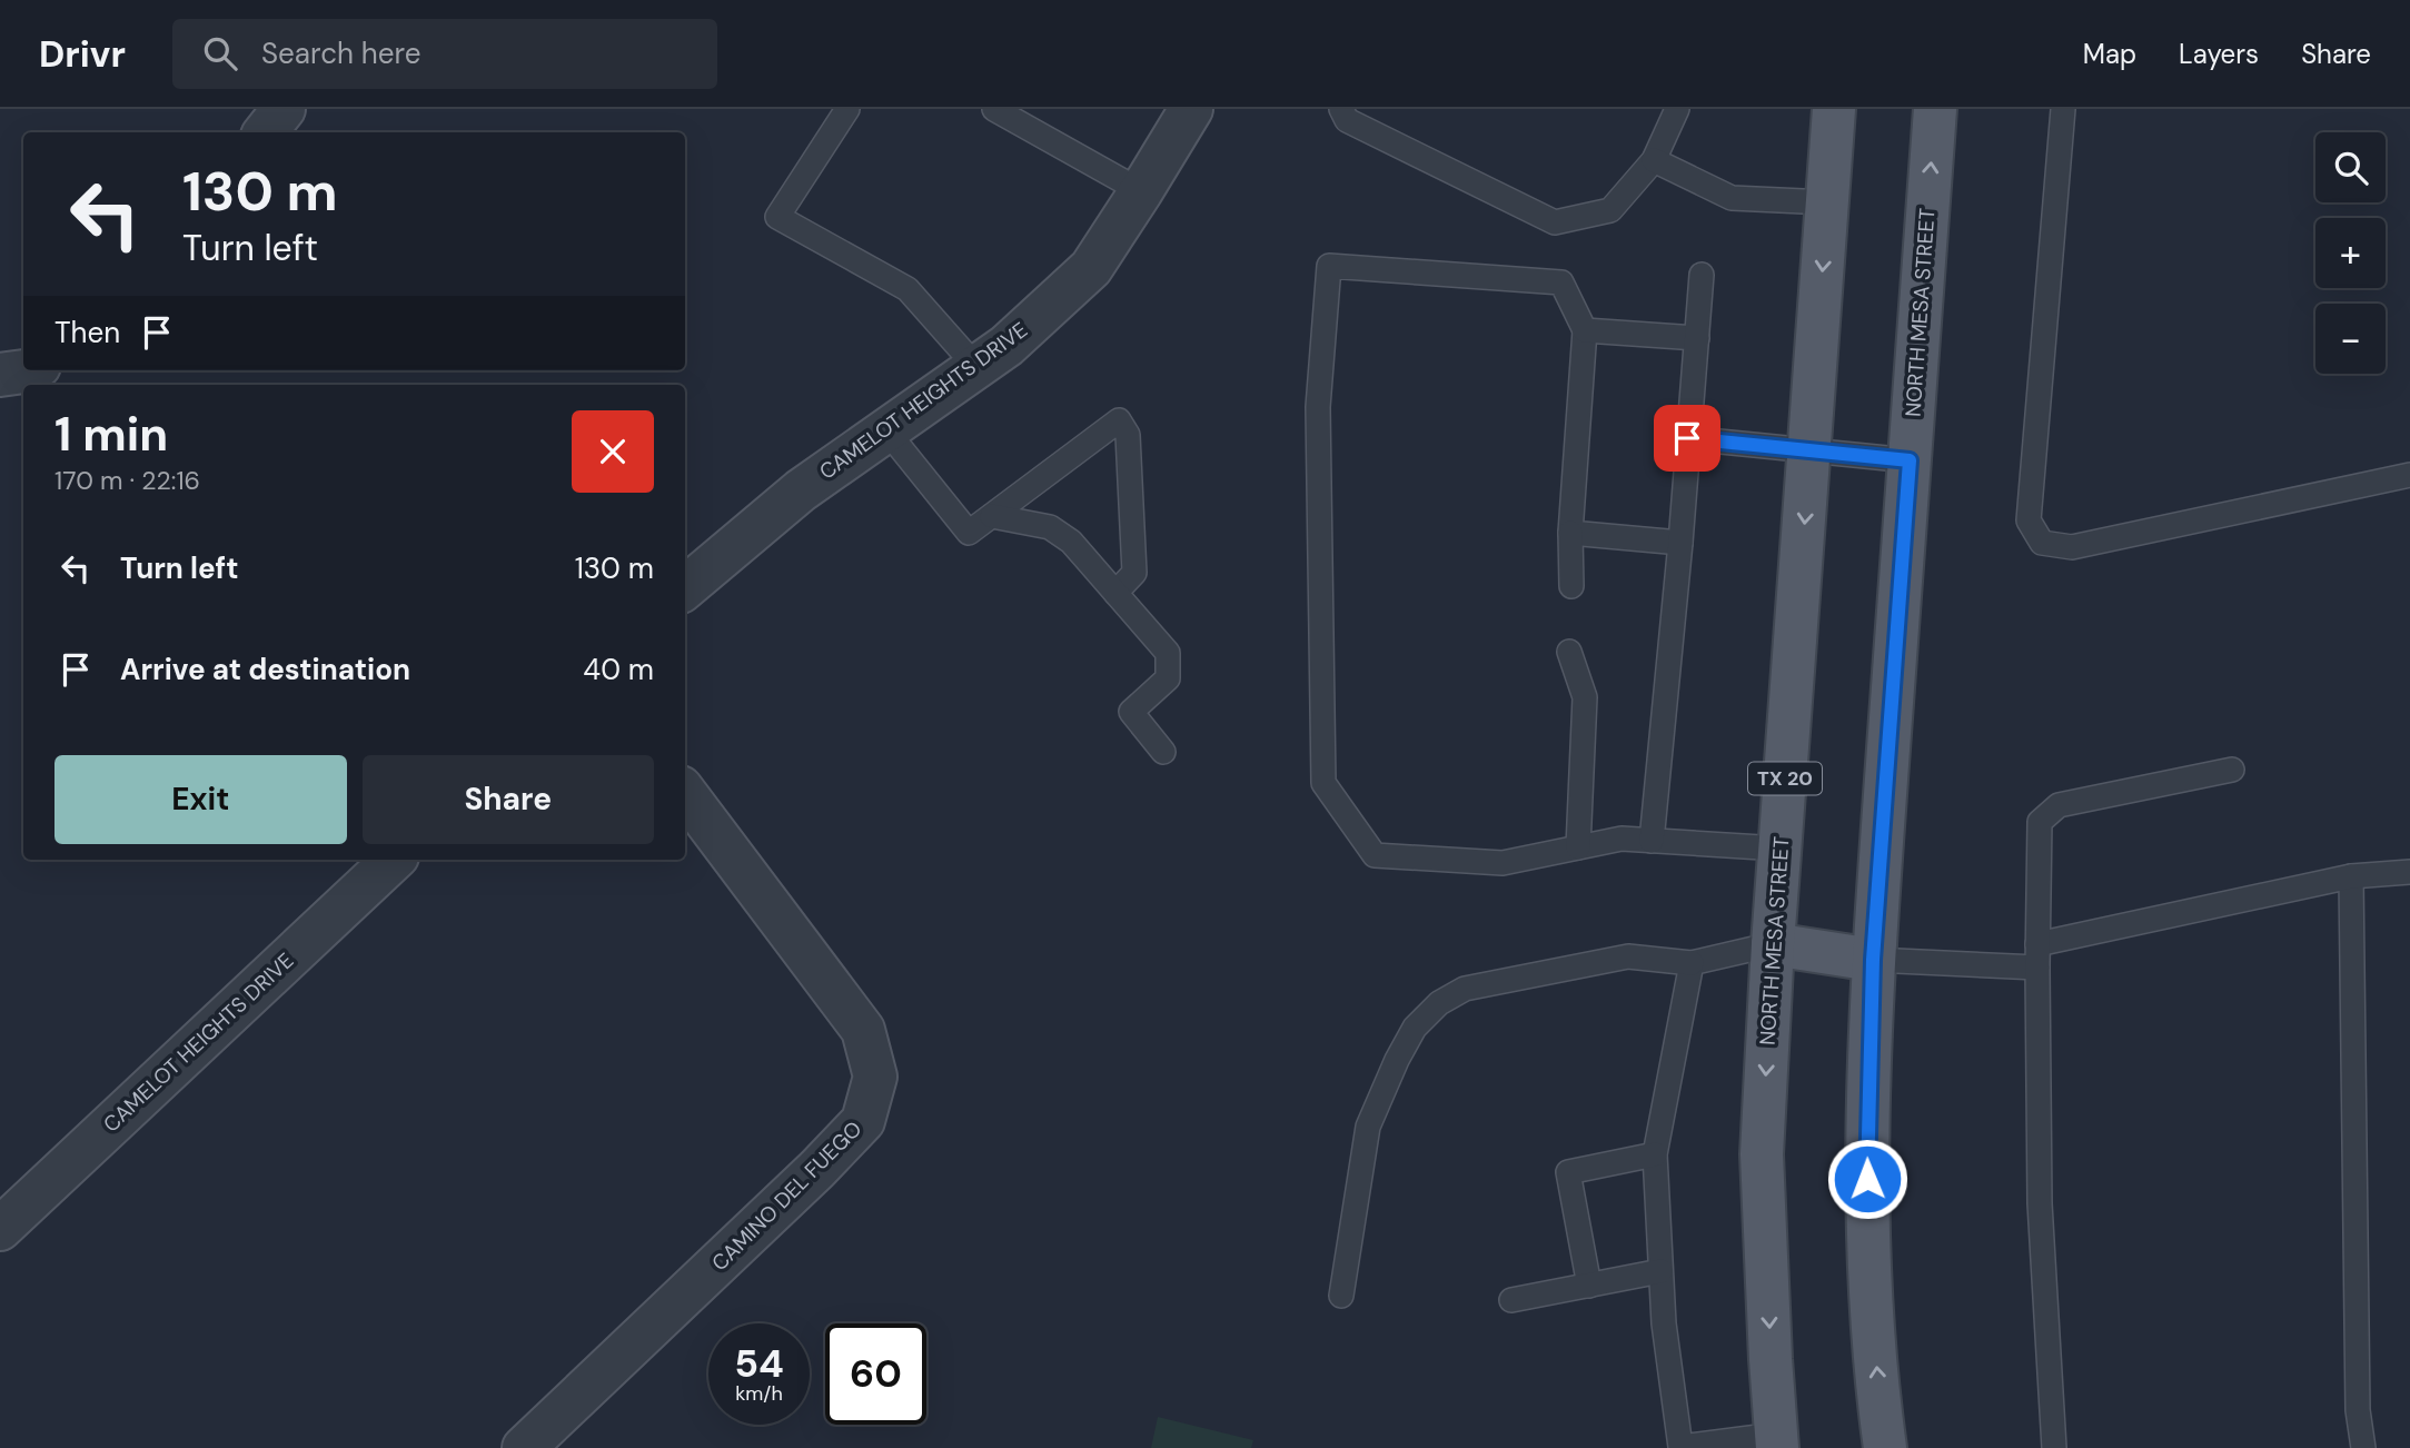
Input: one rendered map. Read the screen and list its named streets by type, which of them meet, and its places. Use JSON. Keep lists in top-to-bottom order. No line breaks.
{"streets":{"main road":["NORTH MESA STREET","TX 20"],"street":["CAMELOT HEIGHTS DRIVE","CAMINO DEL FUEGO"]},"page":{"header":"Drivr","search":"Search here","nav":["Map","Layers","Share"],"map_buttons":["+","−"],"turn":["130 m","Turn left"],"then":"Then","heading":["1 min","170 m · 22:16"],"list":[{"name":"Turn left","value":"130 m"},{"name":"Arrive at destination","value":"40 m"}],"buttons":["Exit","Share"],"speed":"54 km/h","limit":"60"}}
